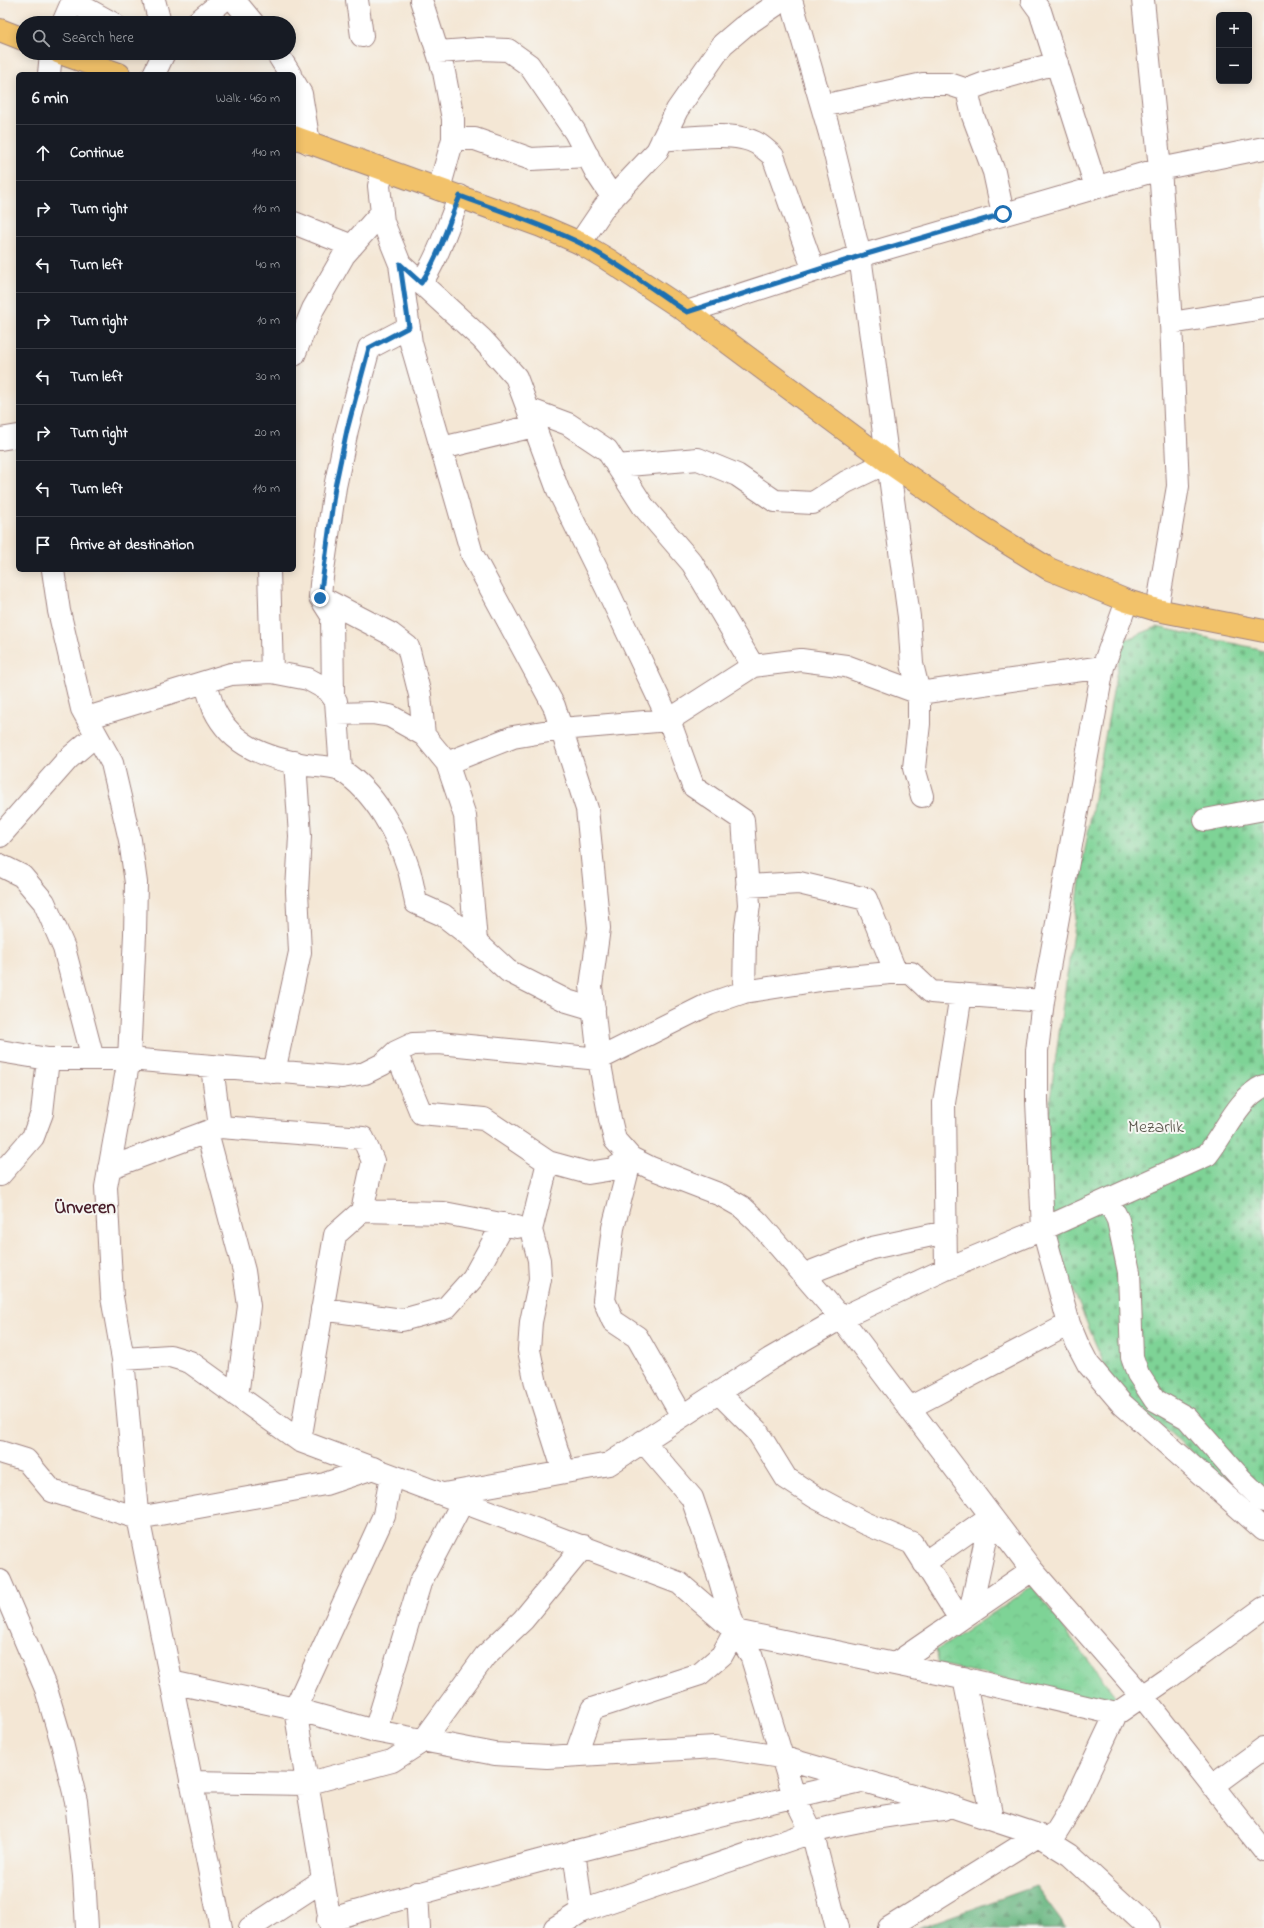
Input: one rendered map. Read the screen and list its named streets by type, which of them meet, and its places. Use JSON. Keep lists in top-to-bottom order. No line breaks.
{"districts":["Ünveren"],"parks":["Mezarlık"],"page":{"map_buttons":["+","−"],"search":"Search here","heading":["6 min","Walk · 460 m"],"list":[["Continue","140 m"],["Turn right","110 m"],["Turn left","40 m"],["Turn right","10 m"],["Turn left","30 m"],["Turn right","20 m"],["Turn left","110 m"],"Arrive at destination"]}}
